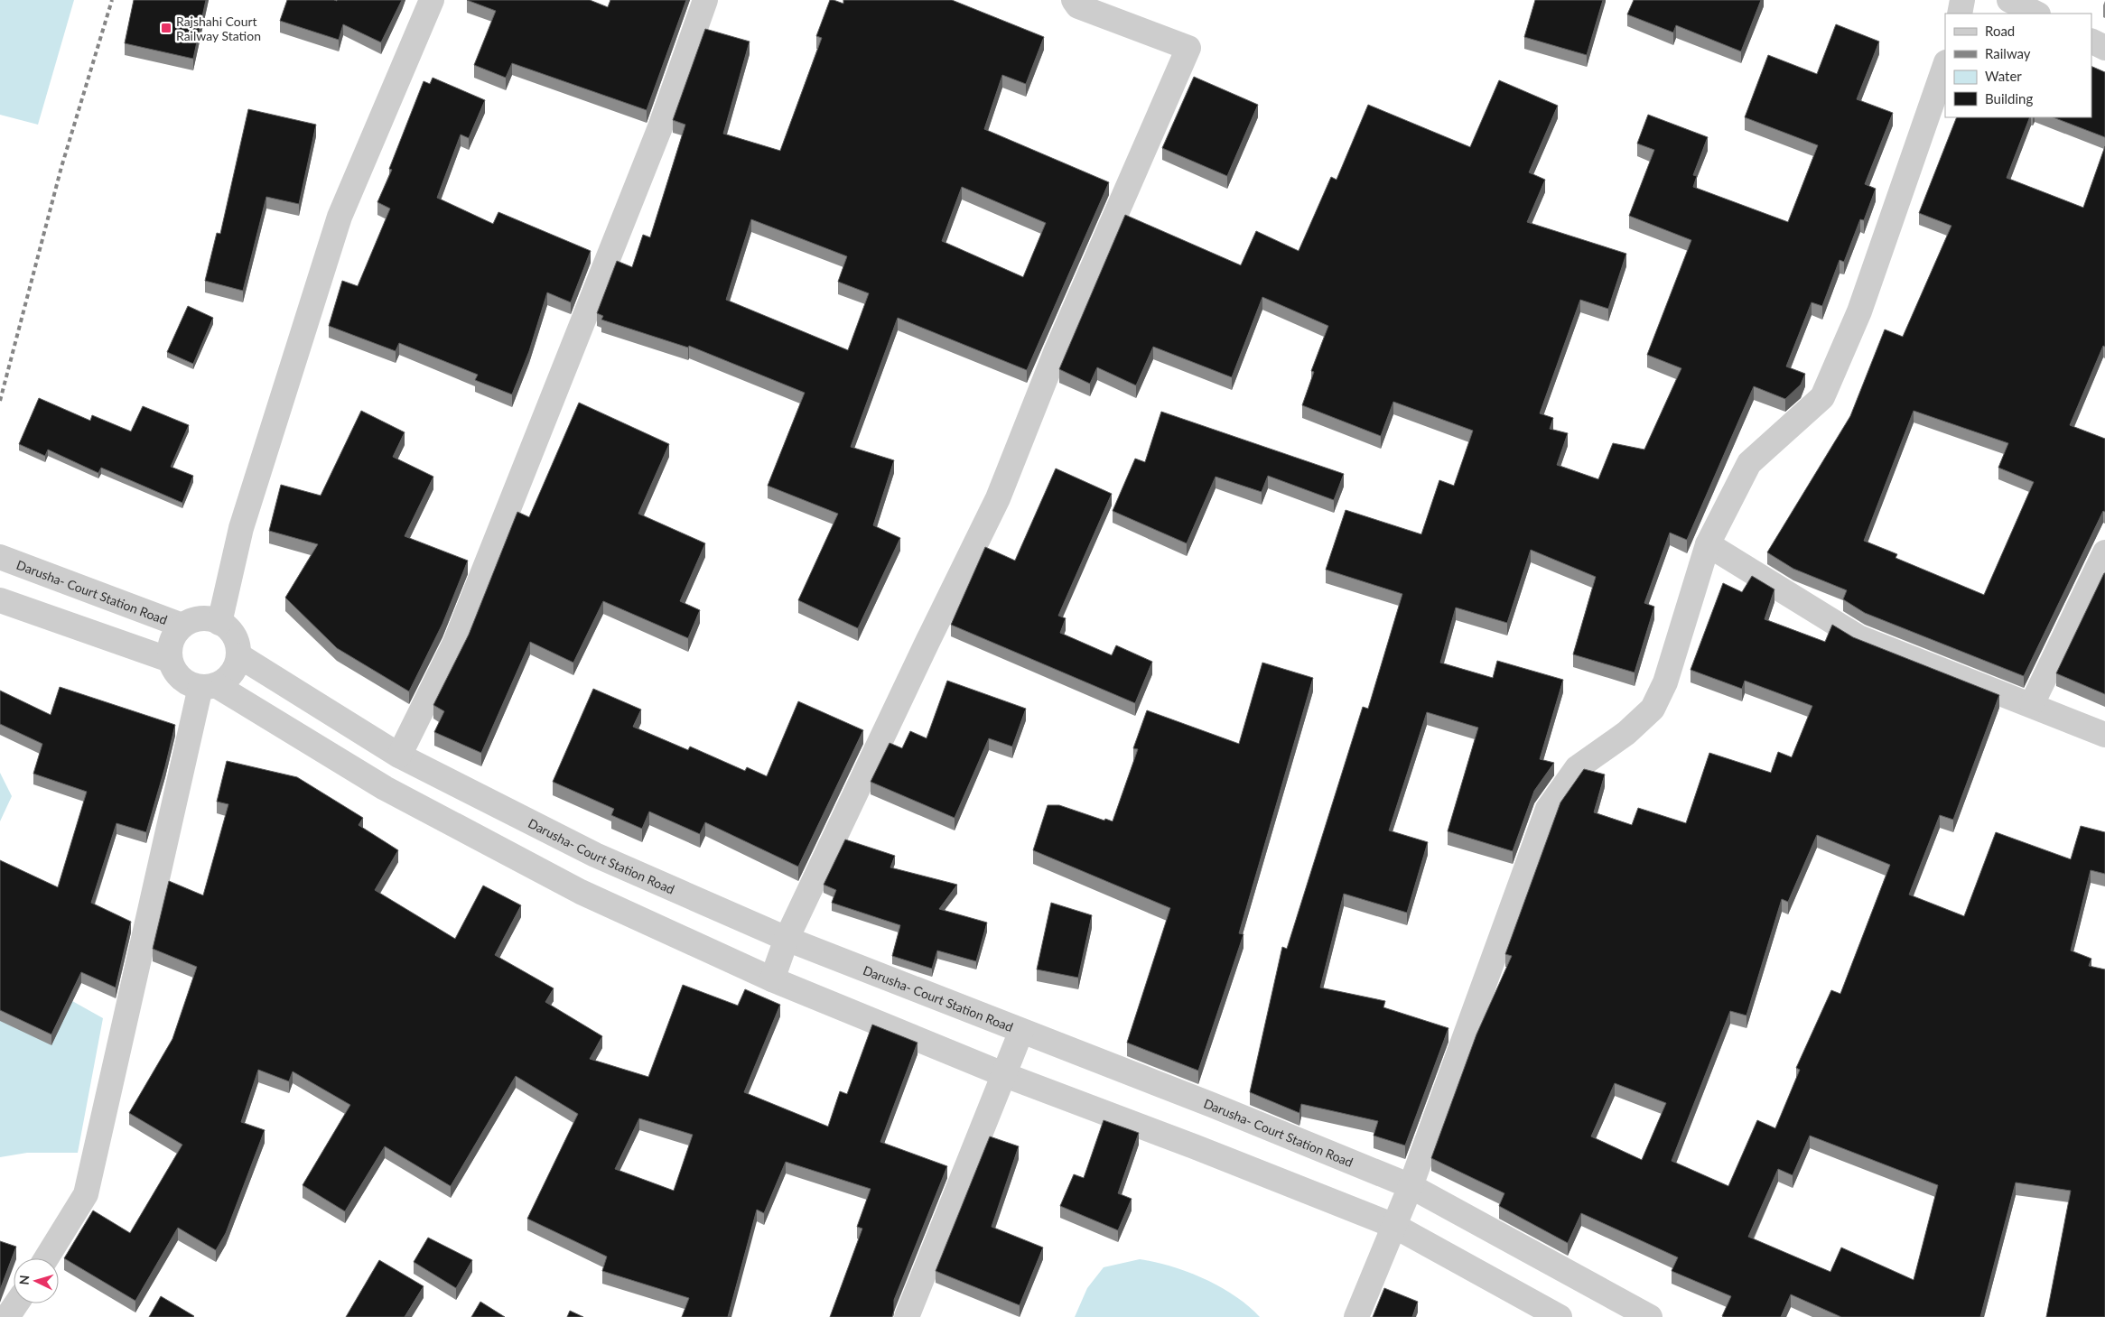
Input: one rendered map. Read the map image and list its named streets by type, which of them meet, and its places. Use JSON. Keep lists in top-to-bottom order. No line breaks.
{"streets":{"street":["Darusha- Court Station Road"]},"places":{"transit":["Rajshahi Court Railway Station"]},"legend":["Road","Railway","Water","Building"],"north":"left"}
